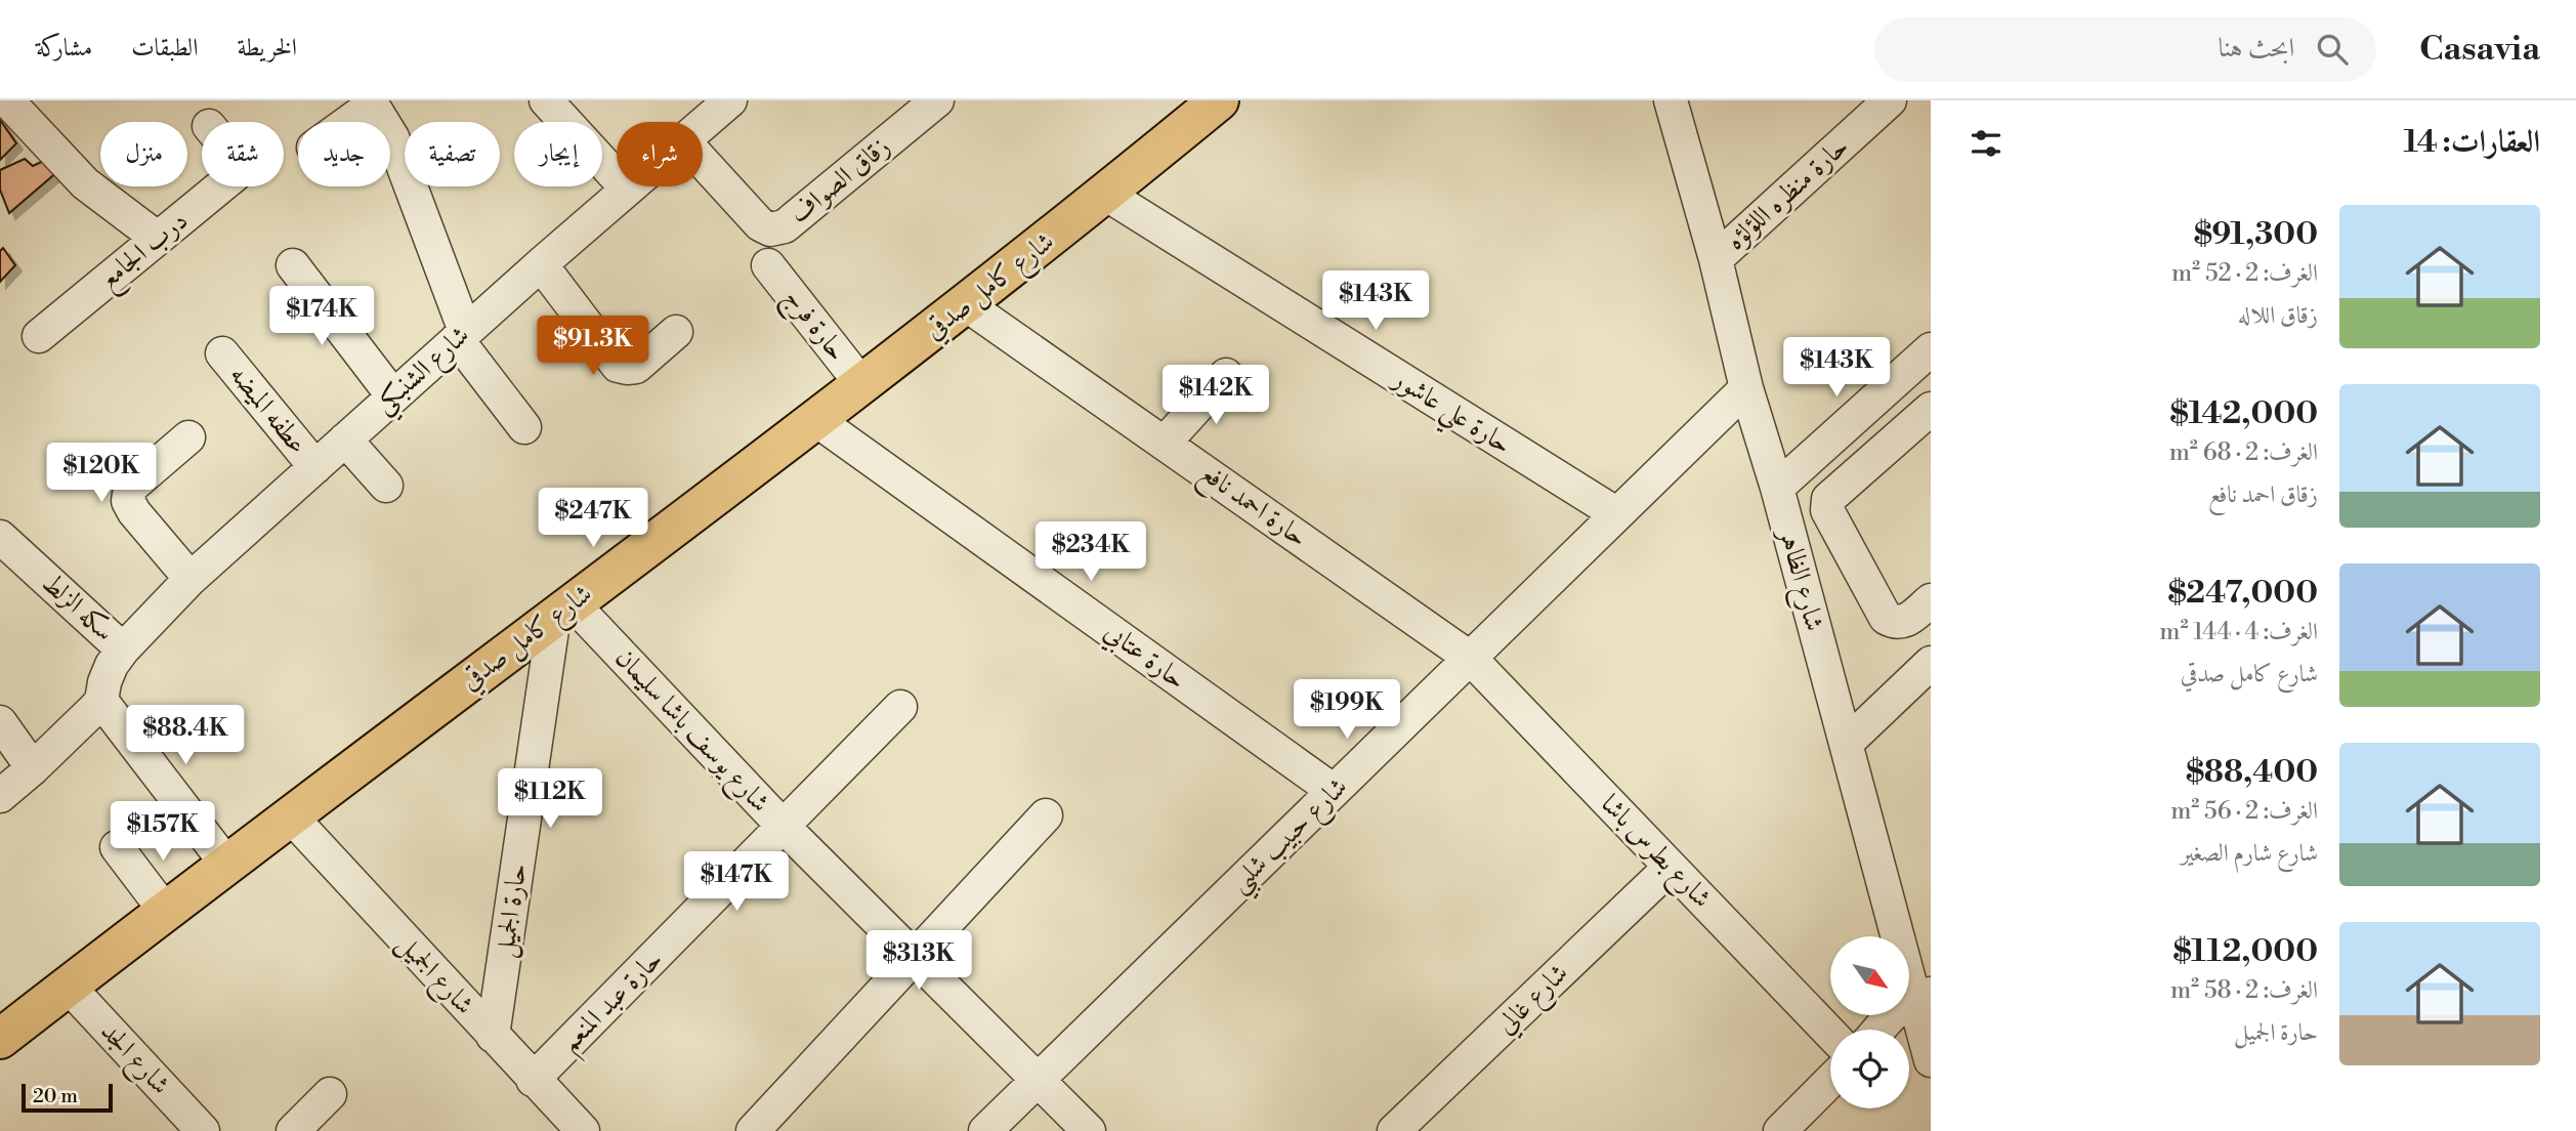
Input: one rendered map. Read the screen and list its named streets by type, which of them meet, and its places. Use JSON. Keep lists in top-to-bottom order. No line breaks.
{"streets":{"main road":["شارع كامل صدقي"],"street":["زقاق الصواف","حارة منظره اللؤلؤه","درب الجامع","حارة فرج","شارع الشنبكي","عطفه الميضه","حارة علي عاشور","حارة احمد نافع","شارع الظاهر","سكه الزلط","حارة عتابي","شارع يوسف باشا سليمان","شارع حبيب شلبي","شارع بطرس باشا","حارة الجميل","شارع الجميل","شارع غالي","حارة عبد المنعم","شارع الجد"]},"crossings":[["حارة منظره اللؤلؤه","شارع الظاهر"],["شارع كامل صدقي","حارة فرج"],["شارع كامل صدقي","حارة علي عاشور"],["شارع كامل صدقي","حارة احمد نافع"],["شارع كامل صدقي","حارة عتابي"],["شارع كامل صدقي","شارع يوسف باشا سليمان"],["شارع كامل صدقي","حارة الجميل"],["شارع كامل صدقي","شارع الجميل"],["شارع كامل صدقي","شارع الجد"],["شارع الشنبكي","عطفه الميضه"],["شارع الشنبكي","سكه الزلط"],["حارة علي عاشور","شارع حبيب شلبي"],["حارة احمد نافع","شارع حبيب شلبي"],["حارة احمد نافع","شارع بطرس باشا"],["شارع الظاهر","شارع حبيب شلبي"],["حارة عتابي","شارع حبيب شلبي"],["شارع يوسف باشا سليمان","شارع حبيب شلبي"],["شارع يوسف باشا سليمان","حارة الجميل"],["شارع يوسف باشا سليمان","حارة عبد المنعم"],["شارع حبيب شلبي","شارع بطرس باشا"],["شارع بطرس باشا","شارع غالي"],["حارة الجميل","شارع الجميل"],["شارع الجميل","حارة عبد المنعم"]],"scale_bar":"20 m","north":"bottom right","page":{"header":"Casavia","search":"ابحث هنا","nav":["الخريطة","الطبقات","مشاركة"],"heading":"العقارات: 14","chip":["شراء","إيجار","تصفية","جديد","شقة","منزل"],"list":[{"name":"$91,300","note":"الغرف: 2 · 52 m² · زقاق اللاله"},{"name":"$142,000","note":"الغرف: 2 · 68 m² · زقاق احمد نافع"},{"name":"$247,000","note":"الغرف: 4 · 144 m² · شارع كامل صدقي"},{"name":"$88,400","note":"الغرف: 2 · 56 m² · شارع شارم الصغير"},{"name":"$112,000","note":"الغرف: 2 · 58 m² · حارة الجميل"}],"price":["$143K","$174K","$91.3K","$143K","$142K","$120K","$247K","$234K","$199K","$88.4K","$112K","$157K","$147K","$313K"],"scale":"20 m"}}
